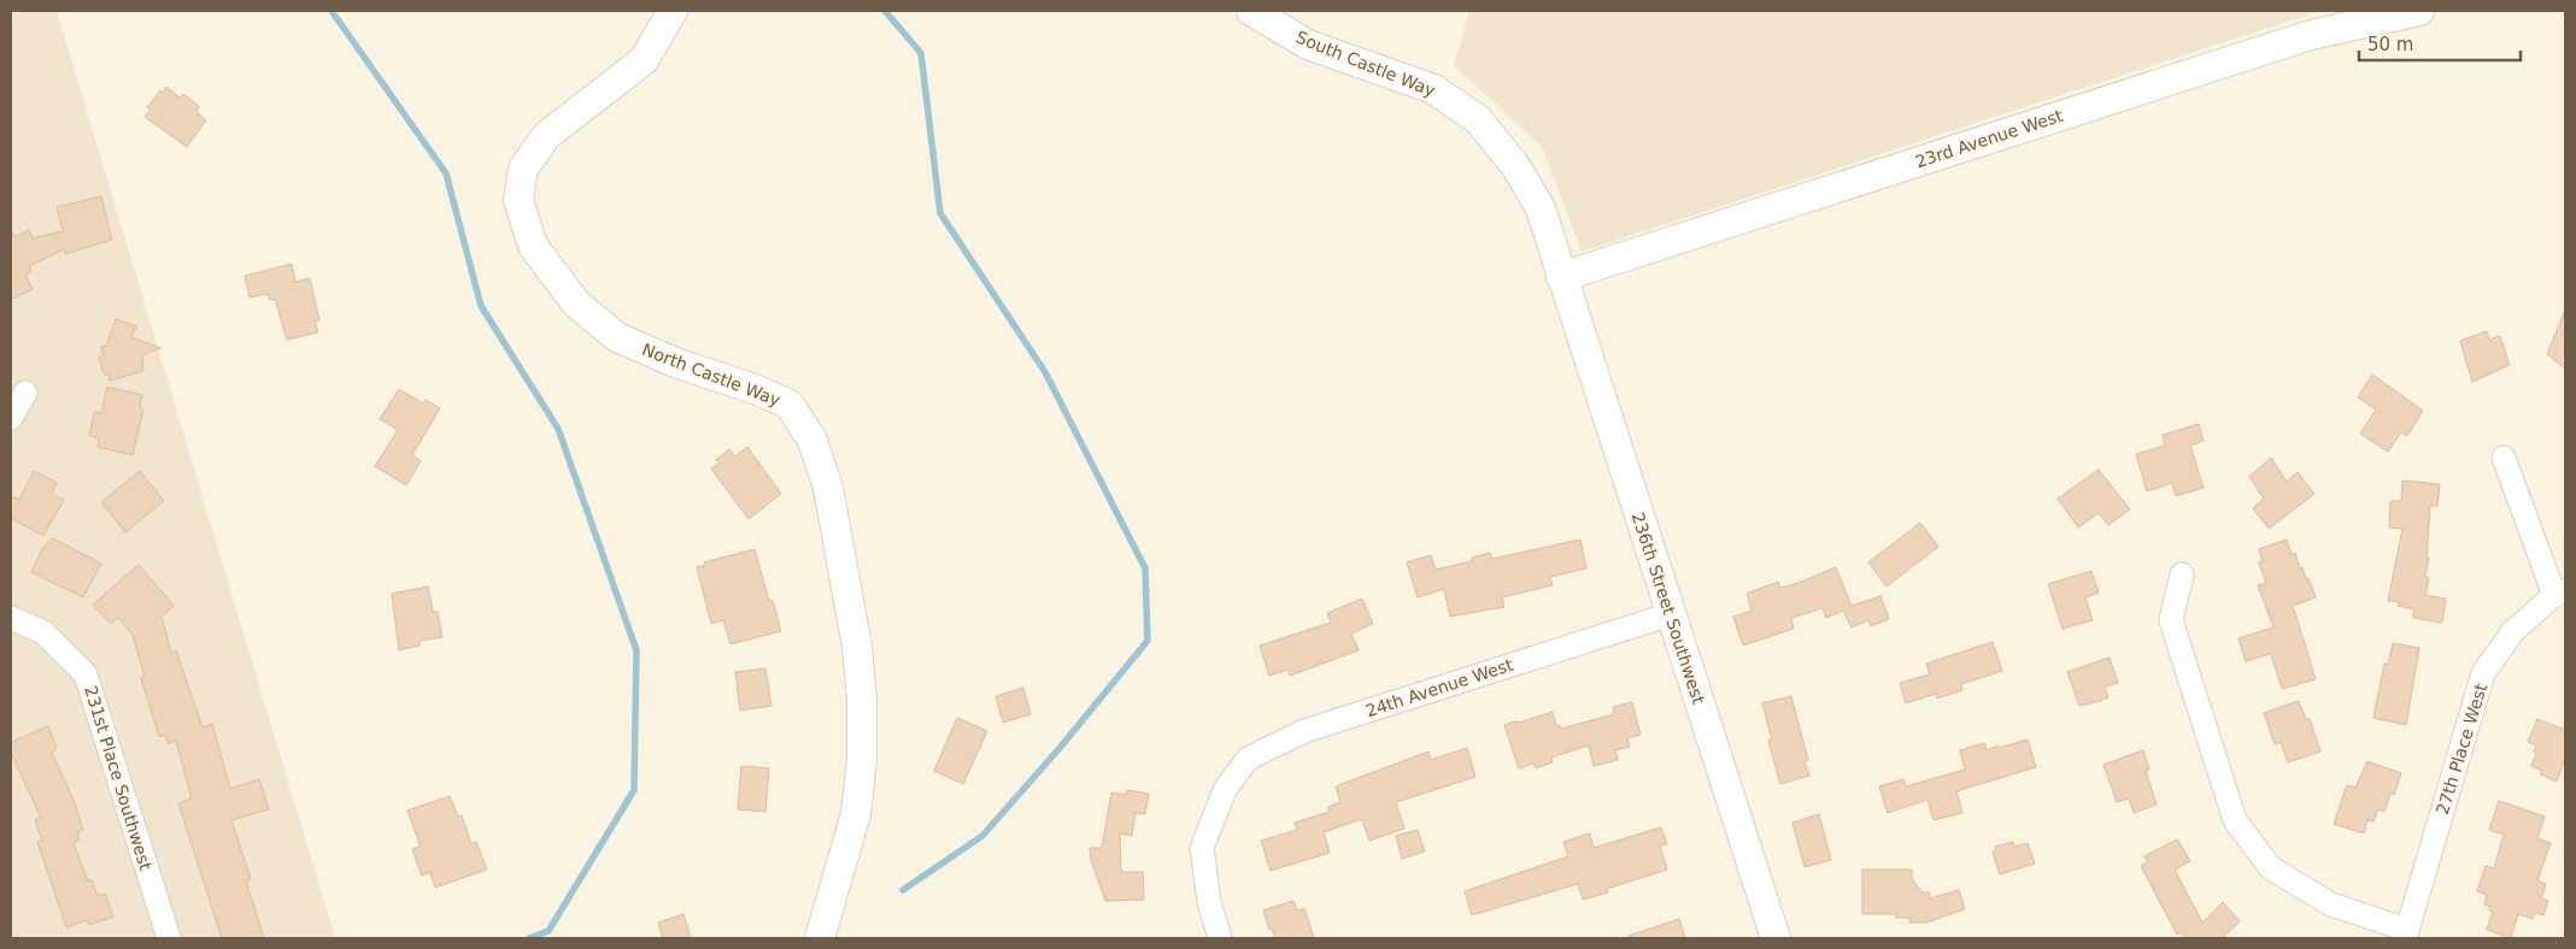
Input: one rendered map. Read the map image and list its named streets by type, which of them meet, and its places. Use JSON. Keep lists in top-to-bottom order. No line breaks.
{"streets":{"street":["South Castle Way","23rd Avenue West","North Castle Way","236th Street Southwest","24th Avenue West","27th Place West","231st Place Southwest"]},"crossings":[["South Castle Way","23rd Avenue West"],["South Castle Way","236th Street Southwest"],["23rd Avenue West","236th Street Southwest"],["236th Street Southwest","24th Avenue West"]],"scale_bar":"50 m"}
